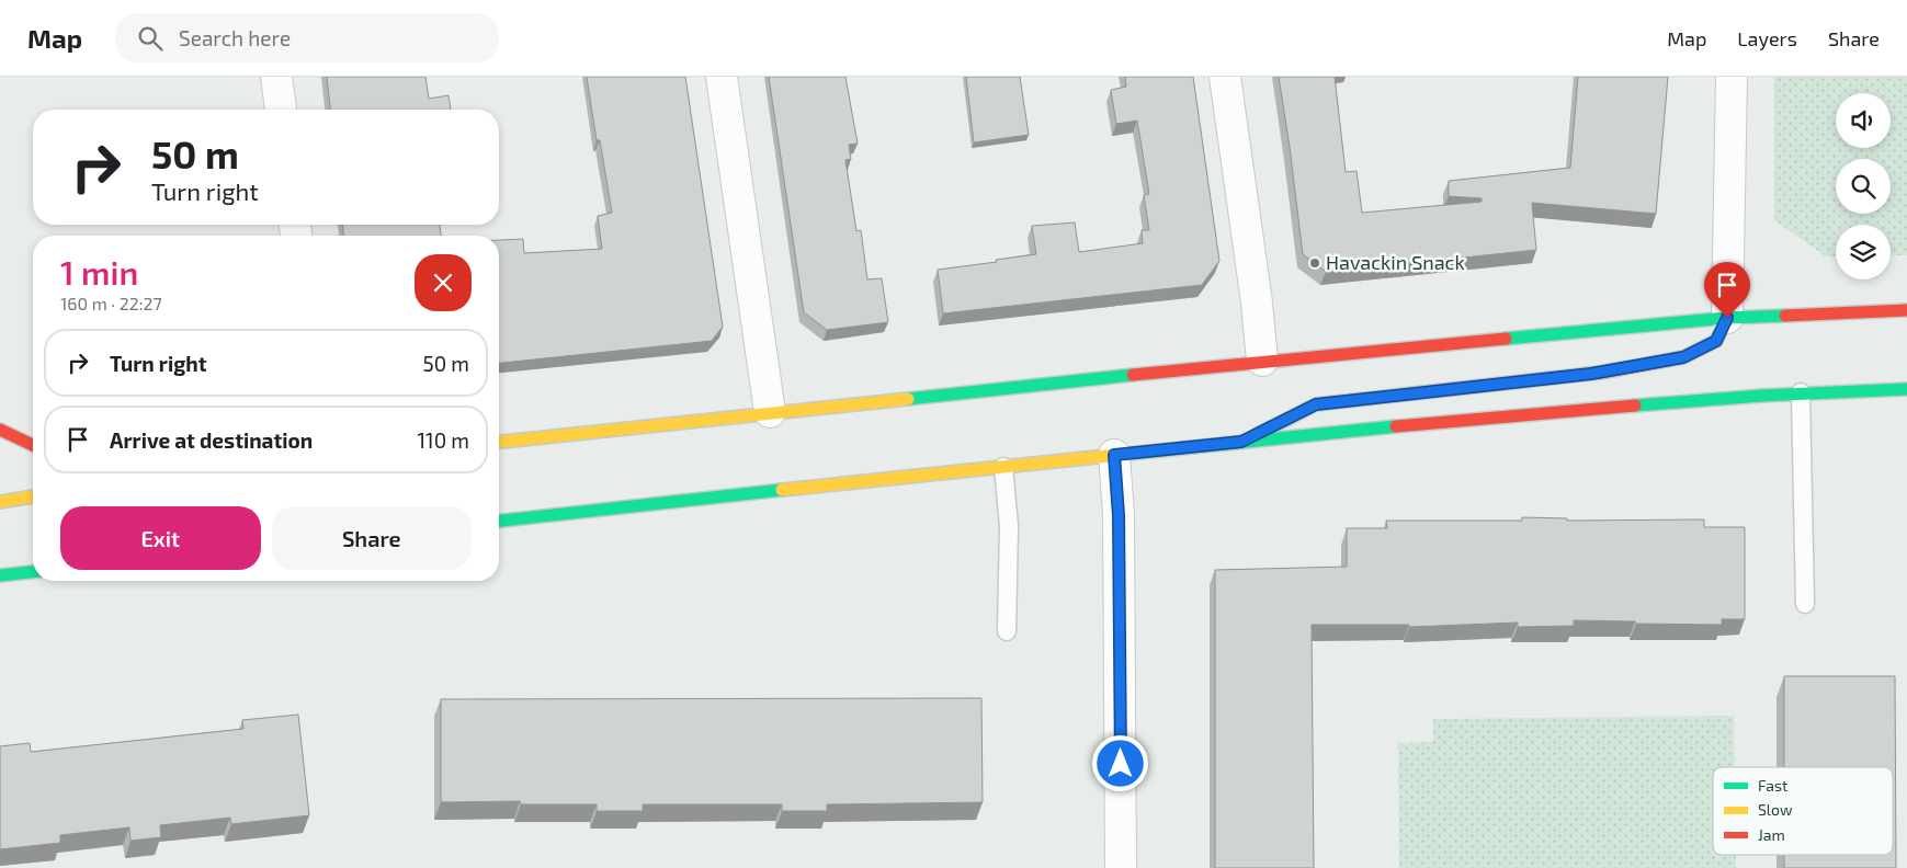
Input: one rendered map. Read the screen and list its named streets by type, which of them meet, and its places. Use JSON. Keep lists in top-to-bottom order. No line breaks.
{"places":["Havackin Snack"],"legend":["Fast","Slow","Jam"],"page":{"header":"Map","search":"Search here","nav":["Map","Layers","Share"],"turn":["50 m","Turn right"],"heading":["1 min","160 m · 22:27"],"list":[{"name":"Turn right","value":"50 m"},{"name":"Arrive at destination","value":"110 m"}],"buttons":["Exit","Share"]}}
